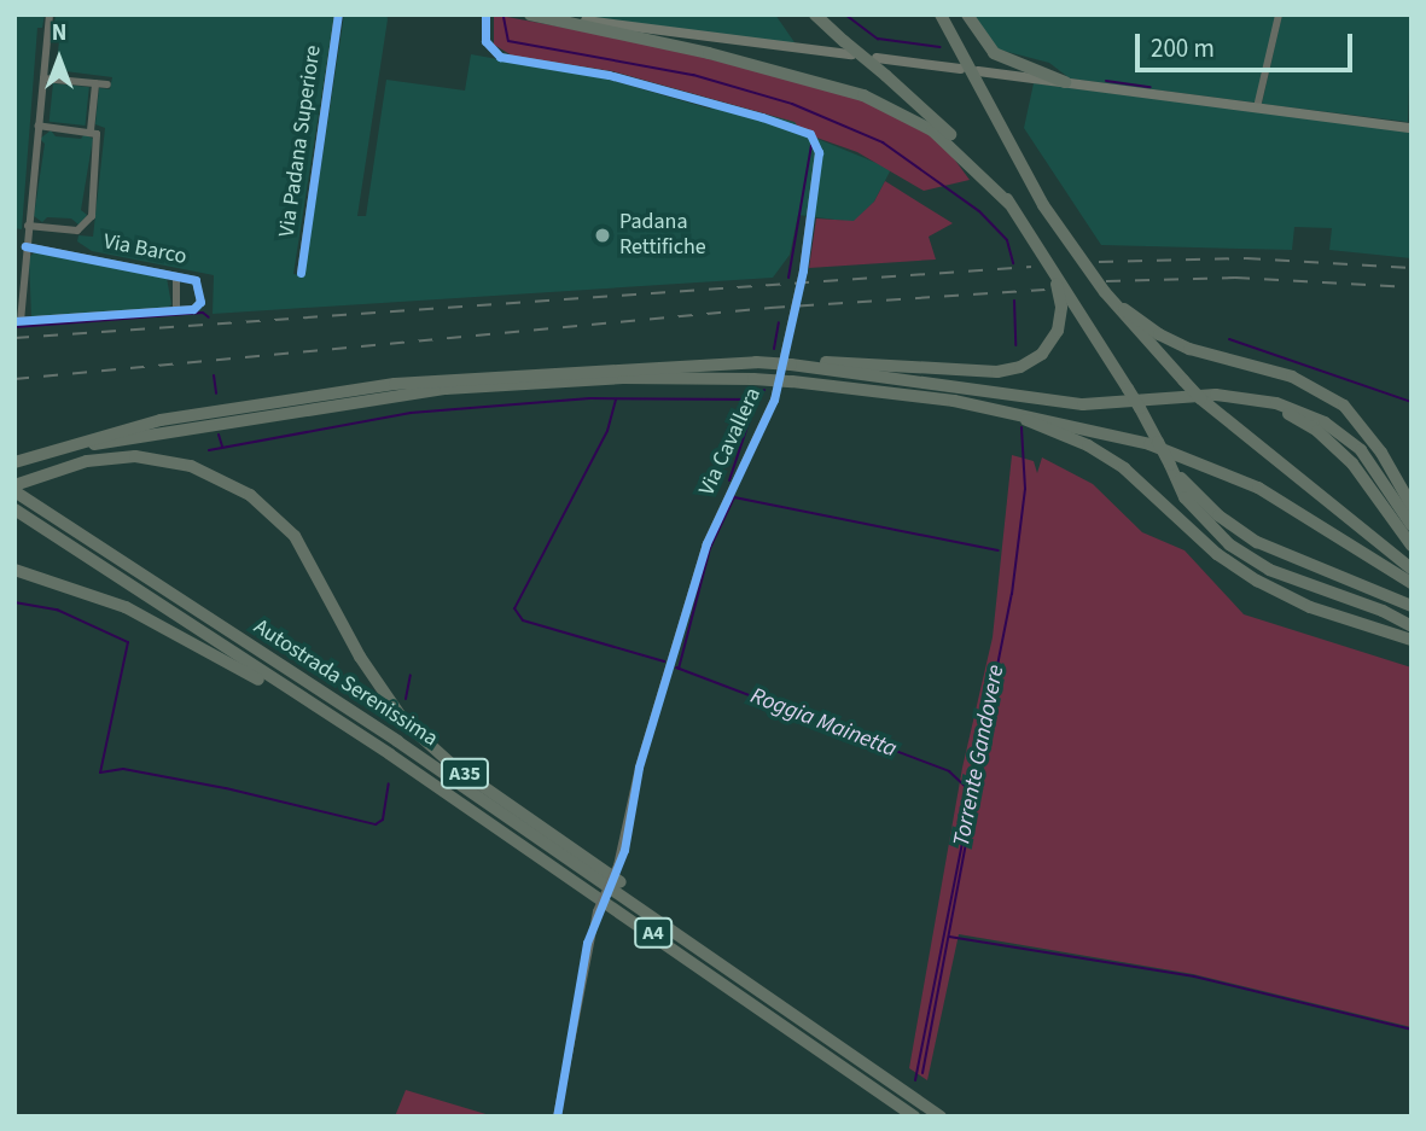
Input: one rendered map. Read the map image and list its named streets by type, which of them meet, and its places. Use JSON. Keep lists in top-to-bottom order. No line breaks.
{"streets":{"highway":["Autostrada Serenissima","A35","A4"],"street":["Via Padana Superiore","Via Barco","Via Cavallera"]},"crossings":[["Autostrada Serenissima","A35"]],"water":["Roggia Mainetta","Torrente Gandovere"],"places":["Padana Rettifiche"],"scale_bar":"200 m","north":"top"}
